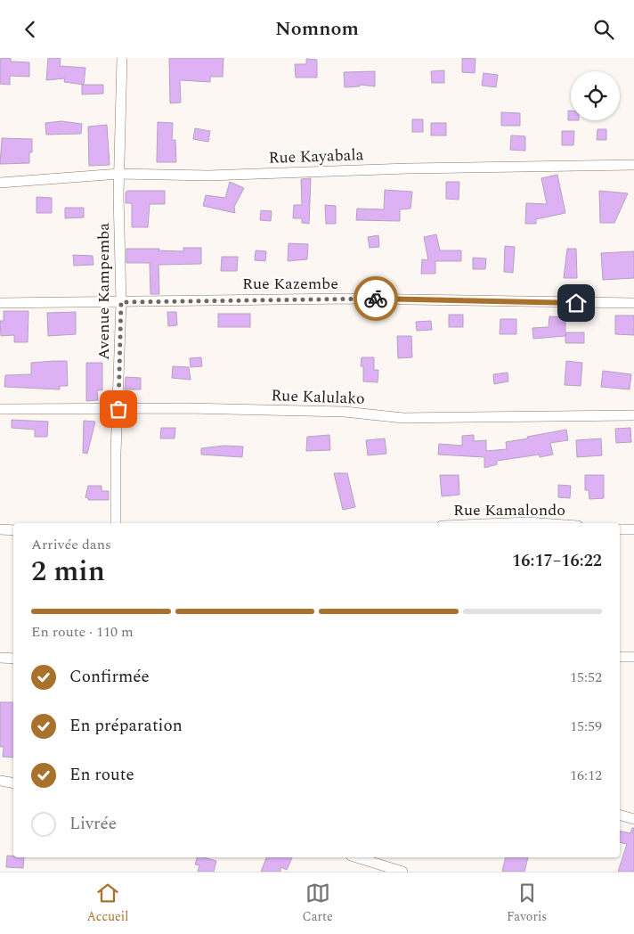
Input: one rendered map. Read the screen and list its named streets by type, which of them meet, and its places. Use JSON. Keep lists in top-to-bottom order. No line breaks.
{"streets":{"street":["Rue Kayabala","Rue Kazembe","Avenue Kampemba","Rue Kalulako","Rue Kamalondo"]},"crossings":[["Rue Kayabala","Avenue Kampemba"],["Rue Kazembe","Avenue Kampemba"],["Avenue Kampemba","Rue Kalulako"]],"page":{"header":"Nomnom","heading":["2 min","Arrivée dans","16:17–16:22"],"bar":"En route · 110 m","list":[["Confirmée","15:52"],["En préparation","15:59"],["En route","16:12"],"Livrée"],"tabs":["Accueil","Carte","Favoris"]}}
